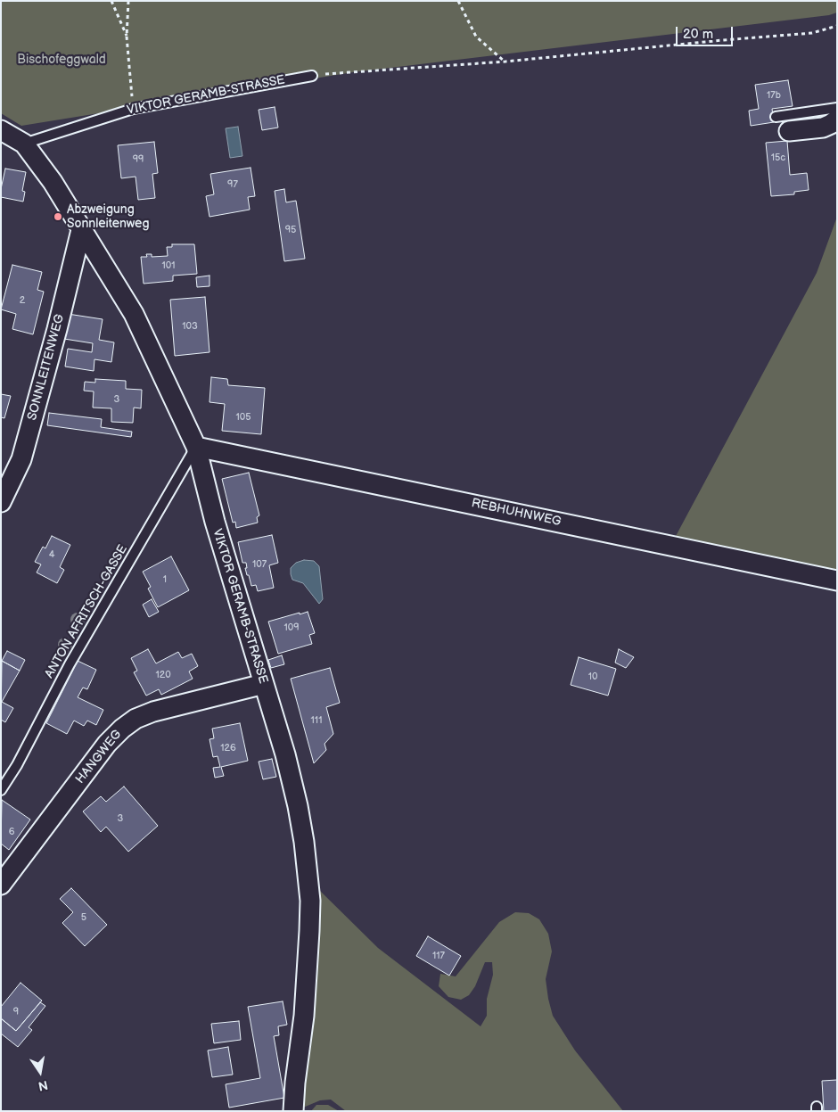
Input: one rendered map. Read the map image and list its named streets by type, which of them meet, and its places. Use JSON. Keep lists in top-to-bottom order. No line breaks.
{"streets":{"street":["VIKTOR GERAMB-STRASSE","SONNLEITENWEG","REBHUHNWEG","HANGWEG"],"lane":["ANTON AFRITSCH-GASSE"]},"crossings":[["VIKTOR GERAMB-STRASSE","SONNLEITENWEG"],["VIKTOR GERAMB-STRASSE","REBHUHNWEG"],["VIKTOR GERAMB-STRASSE","ANTON AFRITSCH-GASSE"],["VIKTOR GERAMB-STRASSE","HANGWEG"],["REBHUHNWEG","ANTON AFRITSCH-GASSE"]],"parks":["Bischofeggwald"],"places":["Abzweigung Sonnleitenweg"],"house_numbers":["17b","15c","99","97","95","101","2","103","3","105","4","107","1","109","120","10","111","126","3","6","5","117","9"],"scale_bar":"20 m","north":"bottom"}
